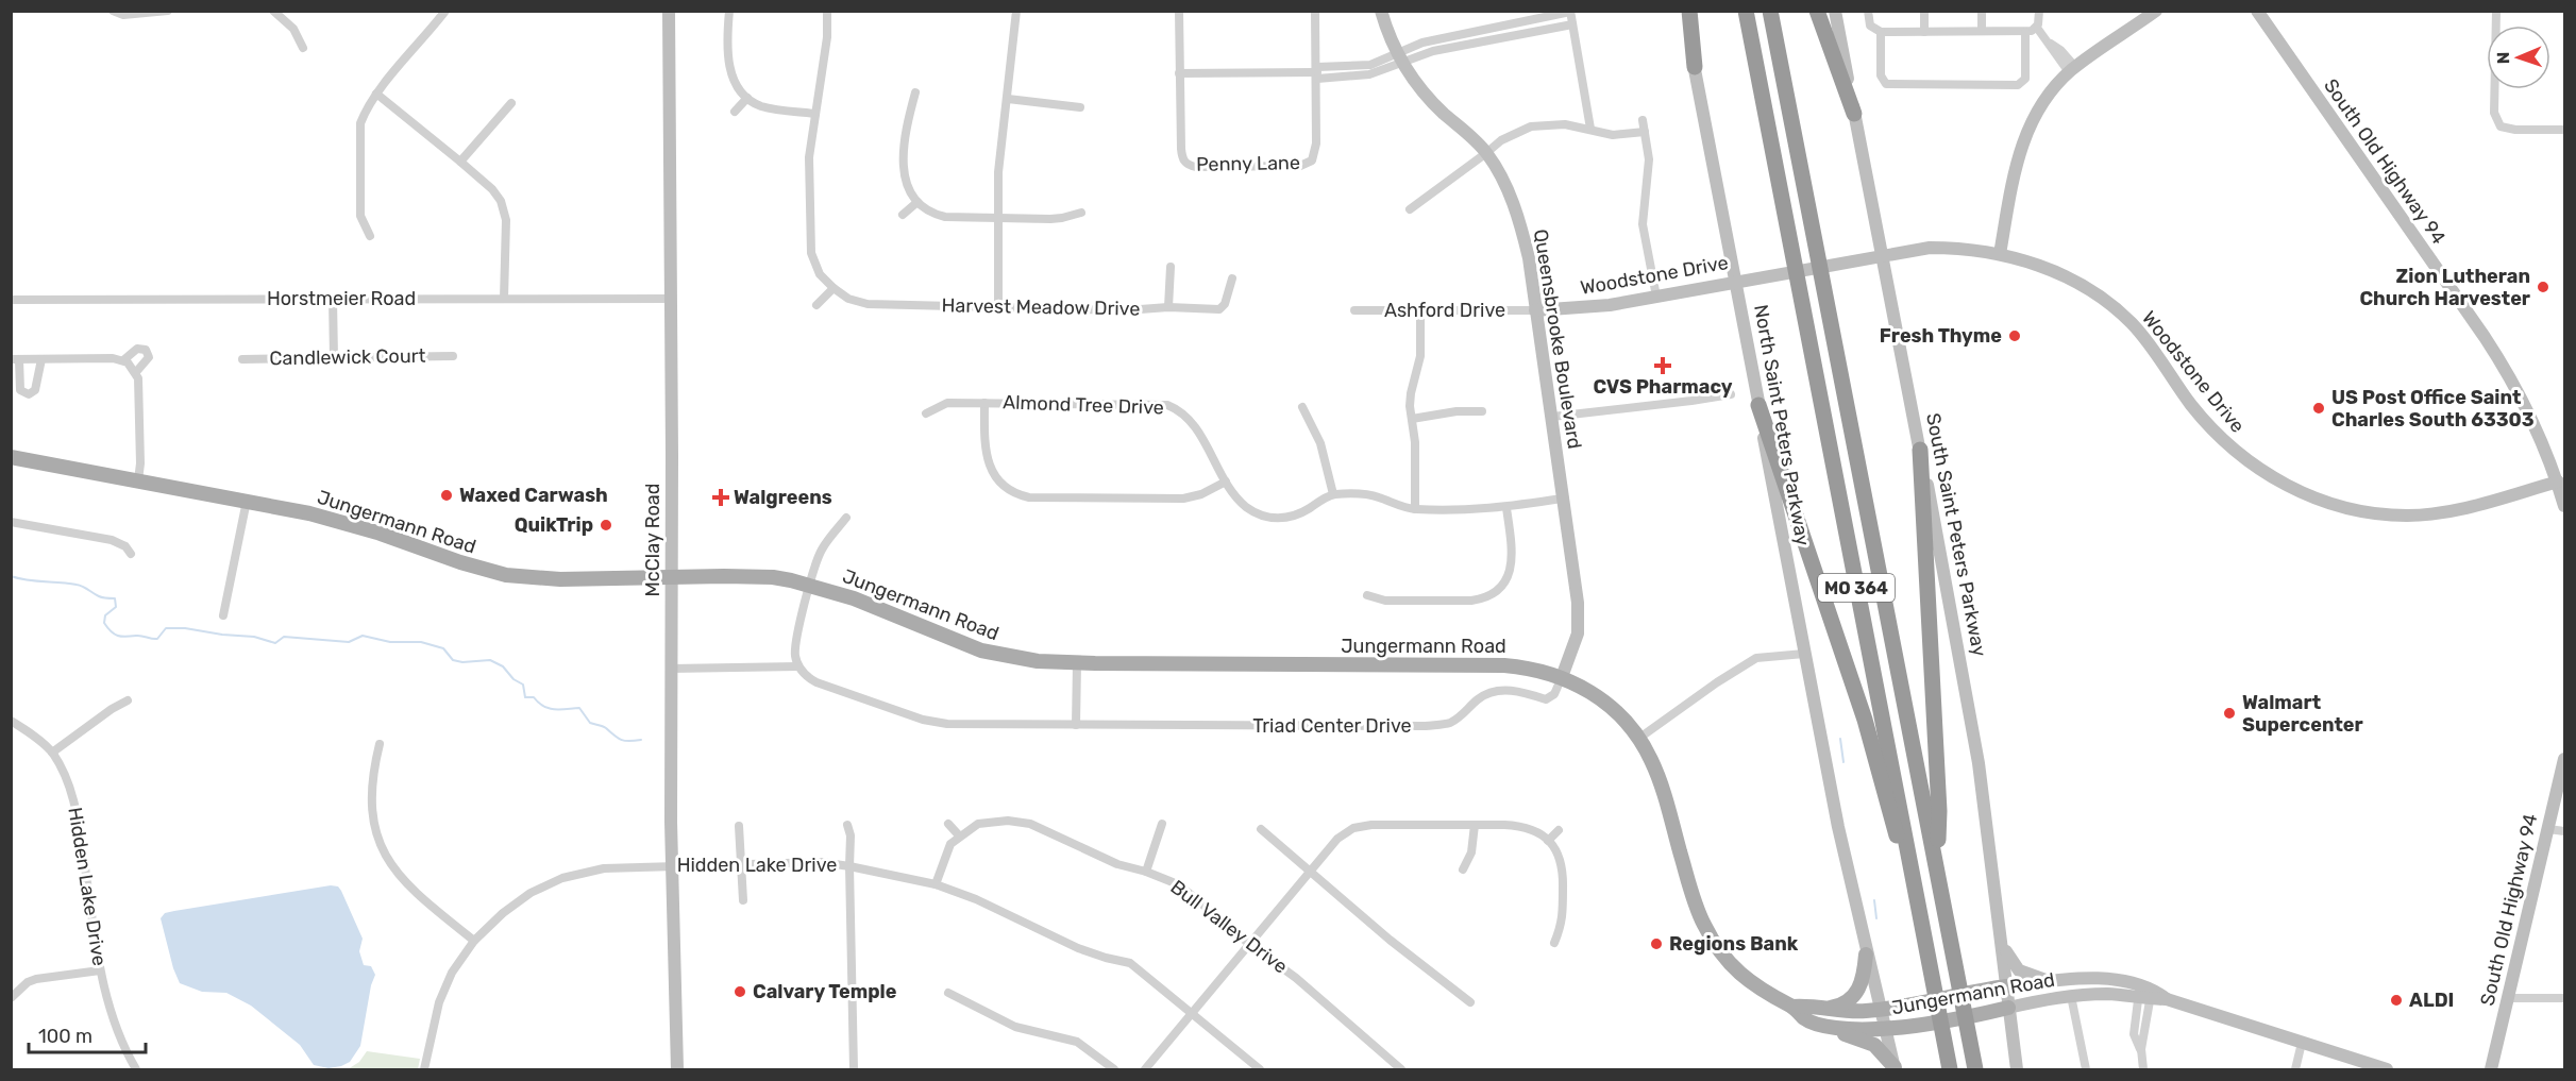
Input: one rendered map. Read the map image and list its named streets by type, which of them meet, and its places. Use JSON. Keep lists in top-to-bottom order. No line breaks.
{"streets":{"highway":["MO 364"],"main road":["South Old Highway 94","Woodstone Drive","Queensbrooke Boulevard","North Saint Peters Parkway","Jungermann Road","South Saint Peters Parkway","McClay Road"],"street":["Penny Lane","Horstmeier Road","Harvest Meadow Drive","Ashford Drive","Candlewick Court","Almond Tree Drive","Triad Center Drive","Hidden Lake Drive","Bull Valley Drive"]},"crossings":[["South Old Highway 94","Woodstone Drive"],["Woodstone Drive","Ashford Drive"],["Woodstone Drive","Queensbrooke Boulevard"],["Woodstone Drive","North Saint Peters Parkway"],["Woodstone Drive","South Saint Peters Parkway"],["Horstmeier Road","McClay Road"],["Ashford Drive","Queensbrooke Boulevard"],["Queensbrooke Boulevard","Jungermann Road"],["Queensbrooke Boulevard","Triad Center Drive"],["North Saint Peters Parkway","Jungermann Road"],["Jungermann Road","South Saint Peters Parkway"],["Jungermann Road","McClay Road"],["Jungermann Road","Triad Center Drive"],["McClay Road","Hidden Lake Drive"]],"places":{"other":["Zion Lutheran Church Harvester","Fresh Thyme","US Post Office Saint Charles South 63303","Waxed Carwash","QuikTrip","Walmart Supercenter","Regions Bank","Calvary Temple","ALDI"],"health":["CVS Pharmacy","Walgreens"]},"scale_bar":"100 m","north":"left"}
